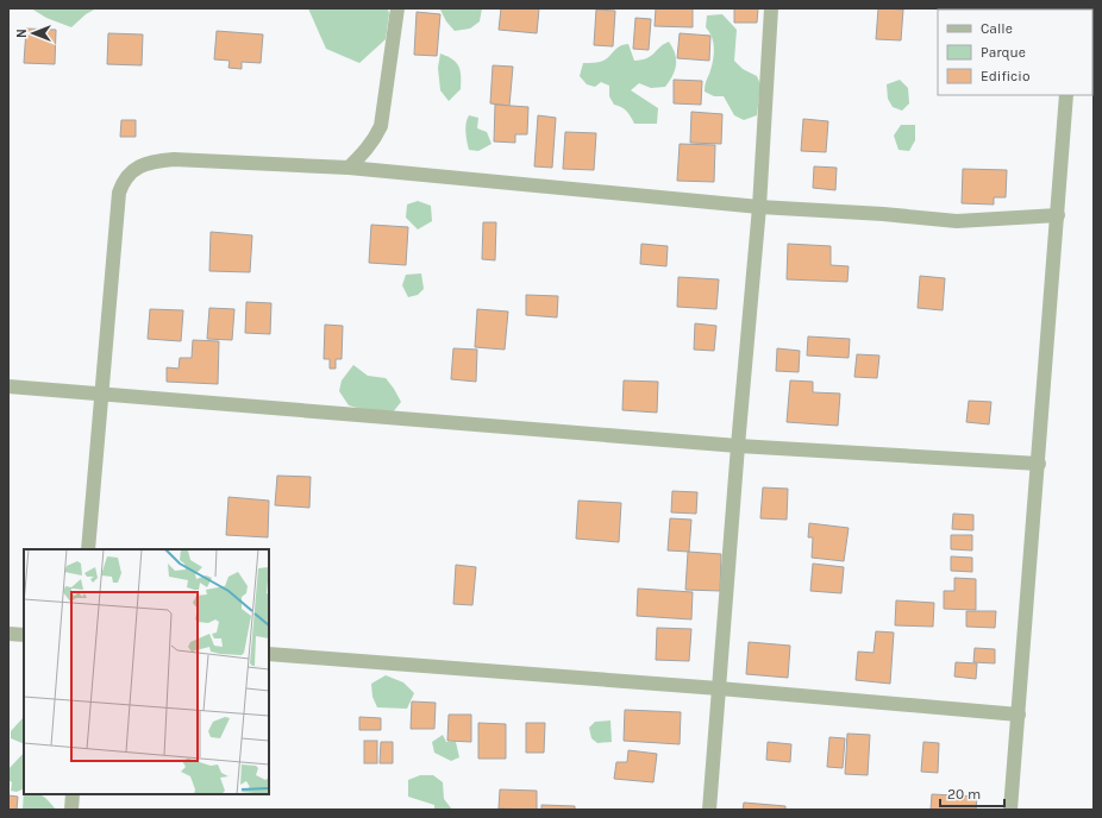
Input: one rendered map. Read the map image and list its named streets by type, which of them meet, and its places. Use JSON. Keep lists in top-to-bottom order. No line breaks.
{"legend":["Calle","Parque","Edificio"],"scale_bar":"20 m","north":"left"}
